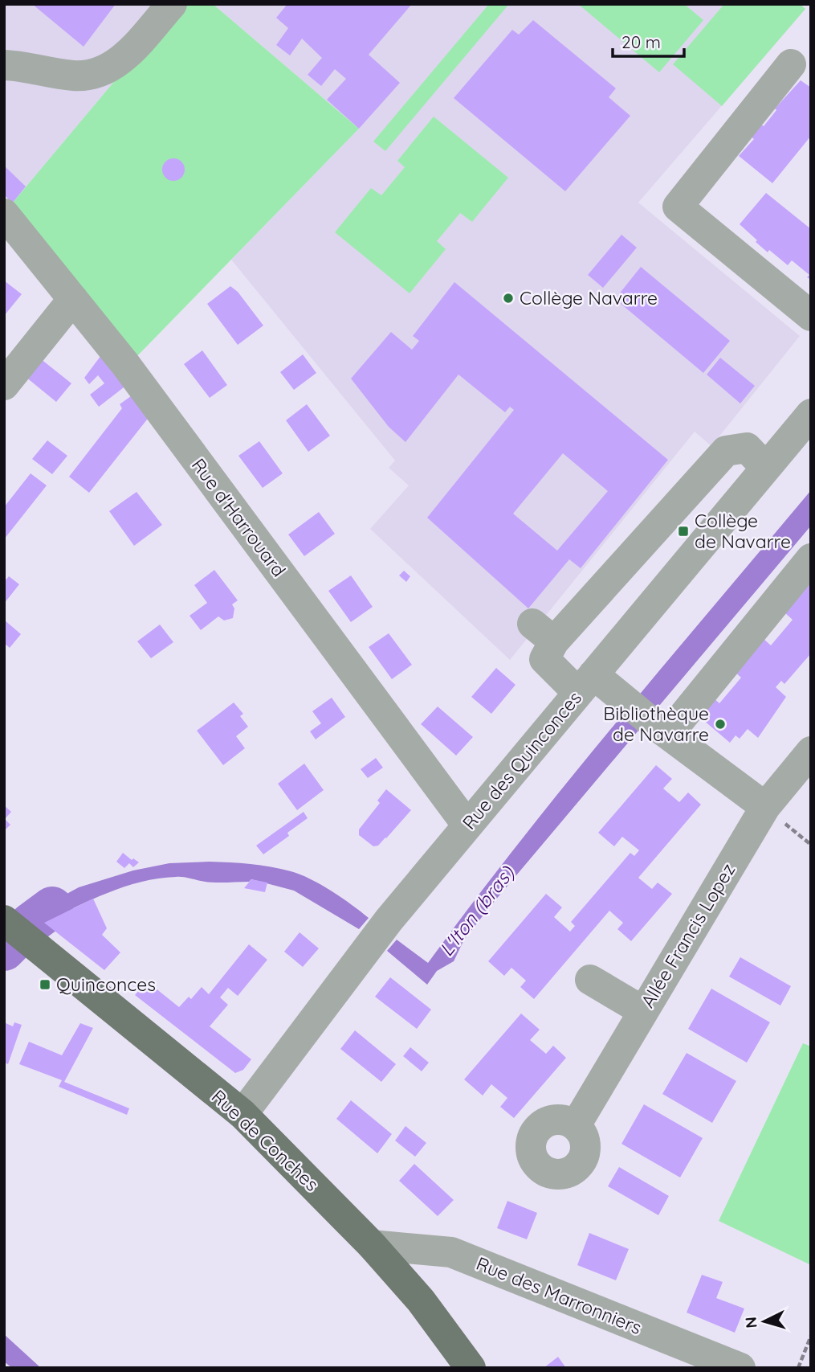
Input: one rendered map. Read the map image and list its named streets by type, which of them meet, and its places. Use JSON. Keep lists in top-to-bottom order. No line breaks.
{"streets":{"main road":["Rue de Conches"],"street":["Rue d'Harrouard","Rue des Quinconces","Allée Francis Lopez","Rue des Marronniers"]},"crossings":[["Rue d'Harrouard","Rue des Quinconces"],["Rue des Quinconces","Rue de Conches"],["Rue de Conches","Rue des Marronniers"]],"water":["L'Iton (bras)"],"places":{"other":["Collège Navarre","Bibliothèque de Navarre"],"transit":["Collège de Navarre","Quinconces"]},"scale_bar":"20 m","north":"left"}
